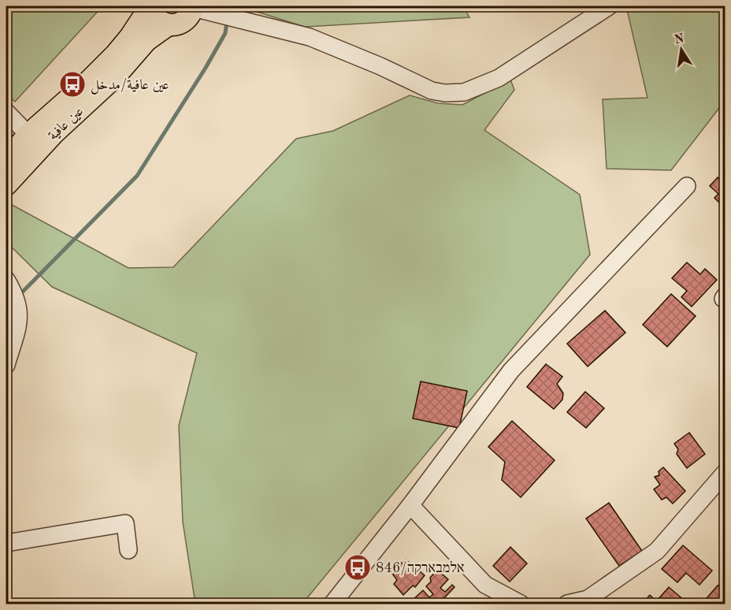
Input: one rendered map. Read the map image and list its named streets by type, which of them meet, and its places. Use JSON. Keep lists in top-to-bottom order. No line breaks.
{"streets":{"main road":["عين عافية"]},"places":{"bus stop":["عين عافية/مدخل","אלמבארקה/846"]},"north":"top"}
